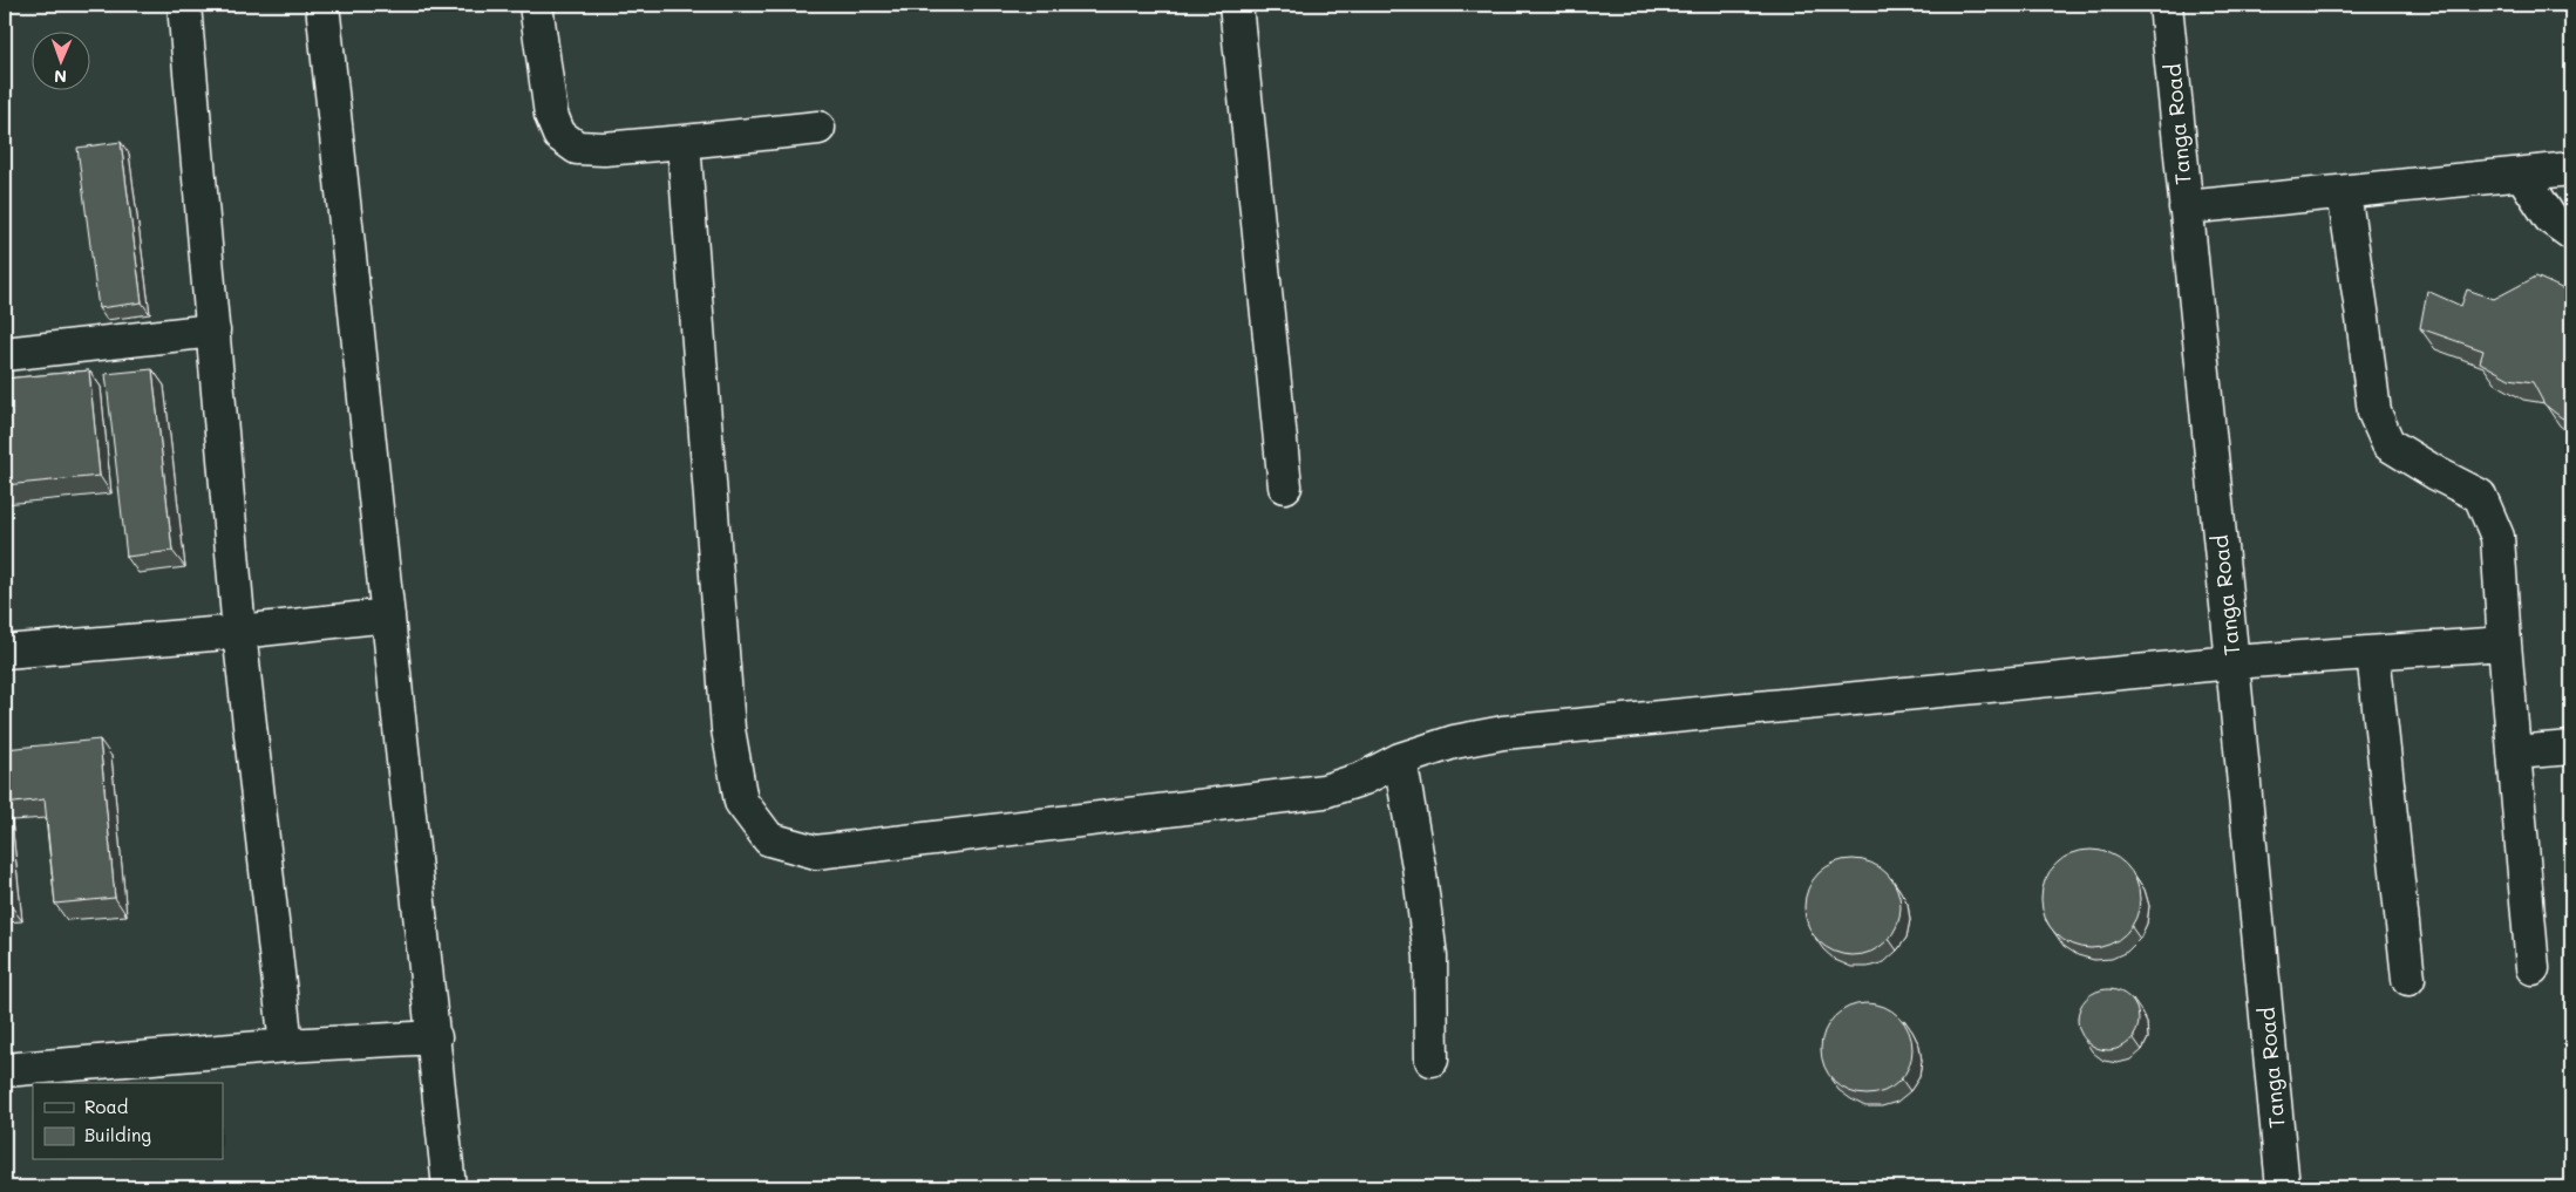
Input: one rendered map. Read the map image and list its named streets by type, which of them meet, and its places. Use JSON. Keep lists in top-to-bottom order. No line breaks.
{"streets":{"lane":["Tanga Road"]},"legend":["Road","Building"],"north":"bottom"}
